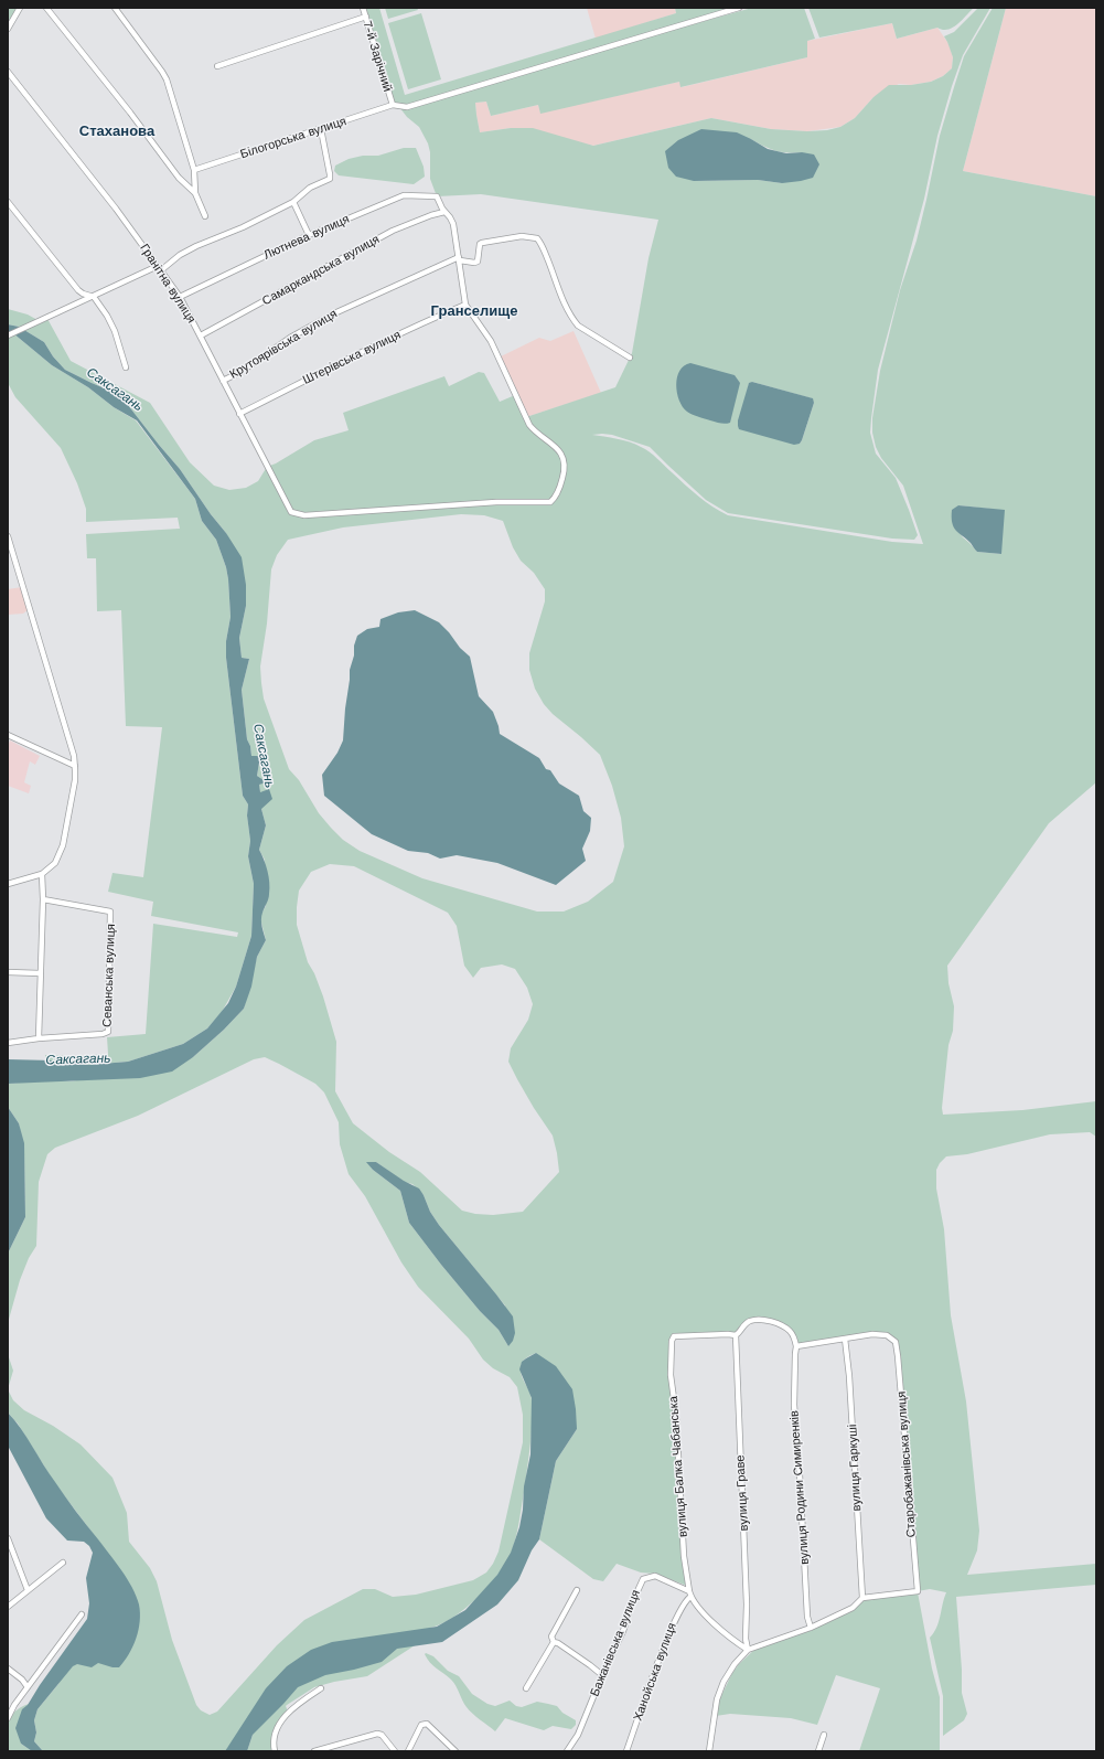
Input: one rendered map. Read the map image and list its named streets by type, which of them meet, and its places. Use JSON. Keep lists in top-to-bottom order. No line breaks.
{"streets":{"street":["7-й Зарічний","Білогорська вулиця","Лютнева вулиця","Самаркандська вулиця","Гранітна вулиця","Крутоярівська вулиця","Штерівська вулиця","Севанська вулиця","Старобажанівська вулиця","вулиця Балка Чабанська","вулиця Гаркуші","вулиця Родини Симиренків","вулиця Граве","Бажанівська вулиця","Ханойська вулиця"]},"crossings":[["7-й Зарічний","Білогорська вулиця"],["Лютнева вулиця","Самаркандська вулиця"],["Лютнева вулиця","Гранітна вулиця"],["Самаркандська вулиця","Гранітна вулиця"],["Гранітна вулиця","Крутоярівська вулиця"],["Гранітна вулиця","Штерівська вулиця"],["Старобажанівська вулиця","вулиця Гаркуші"],["вулиця Балка Чабанська","вулиця Граве"],["вулиця Балка Чабанська","Бажанівська вулиця"],["вулиця Балка Чабанська","Ханойська вулиця"],["Бажанівська вулиця","Ханойська вулиця"]],"districts":["Стаханова","Гранселище"],"water":["Саксагань"]}
